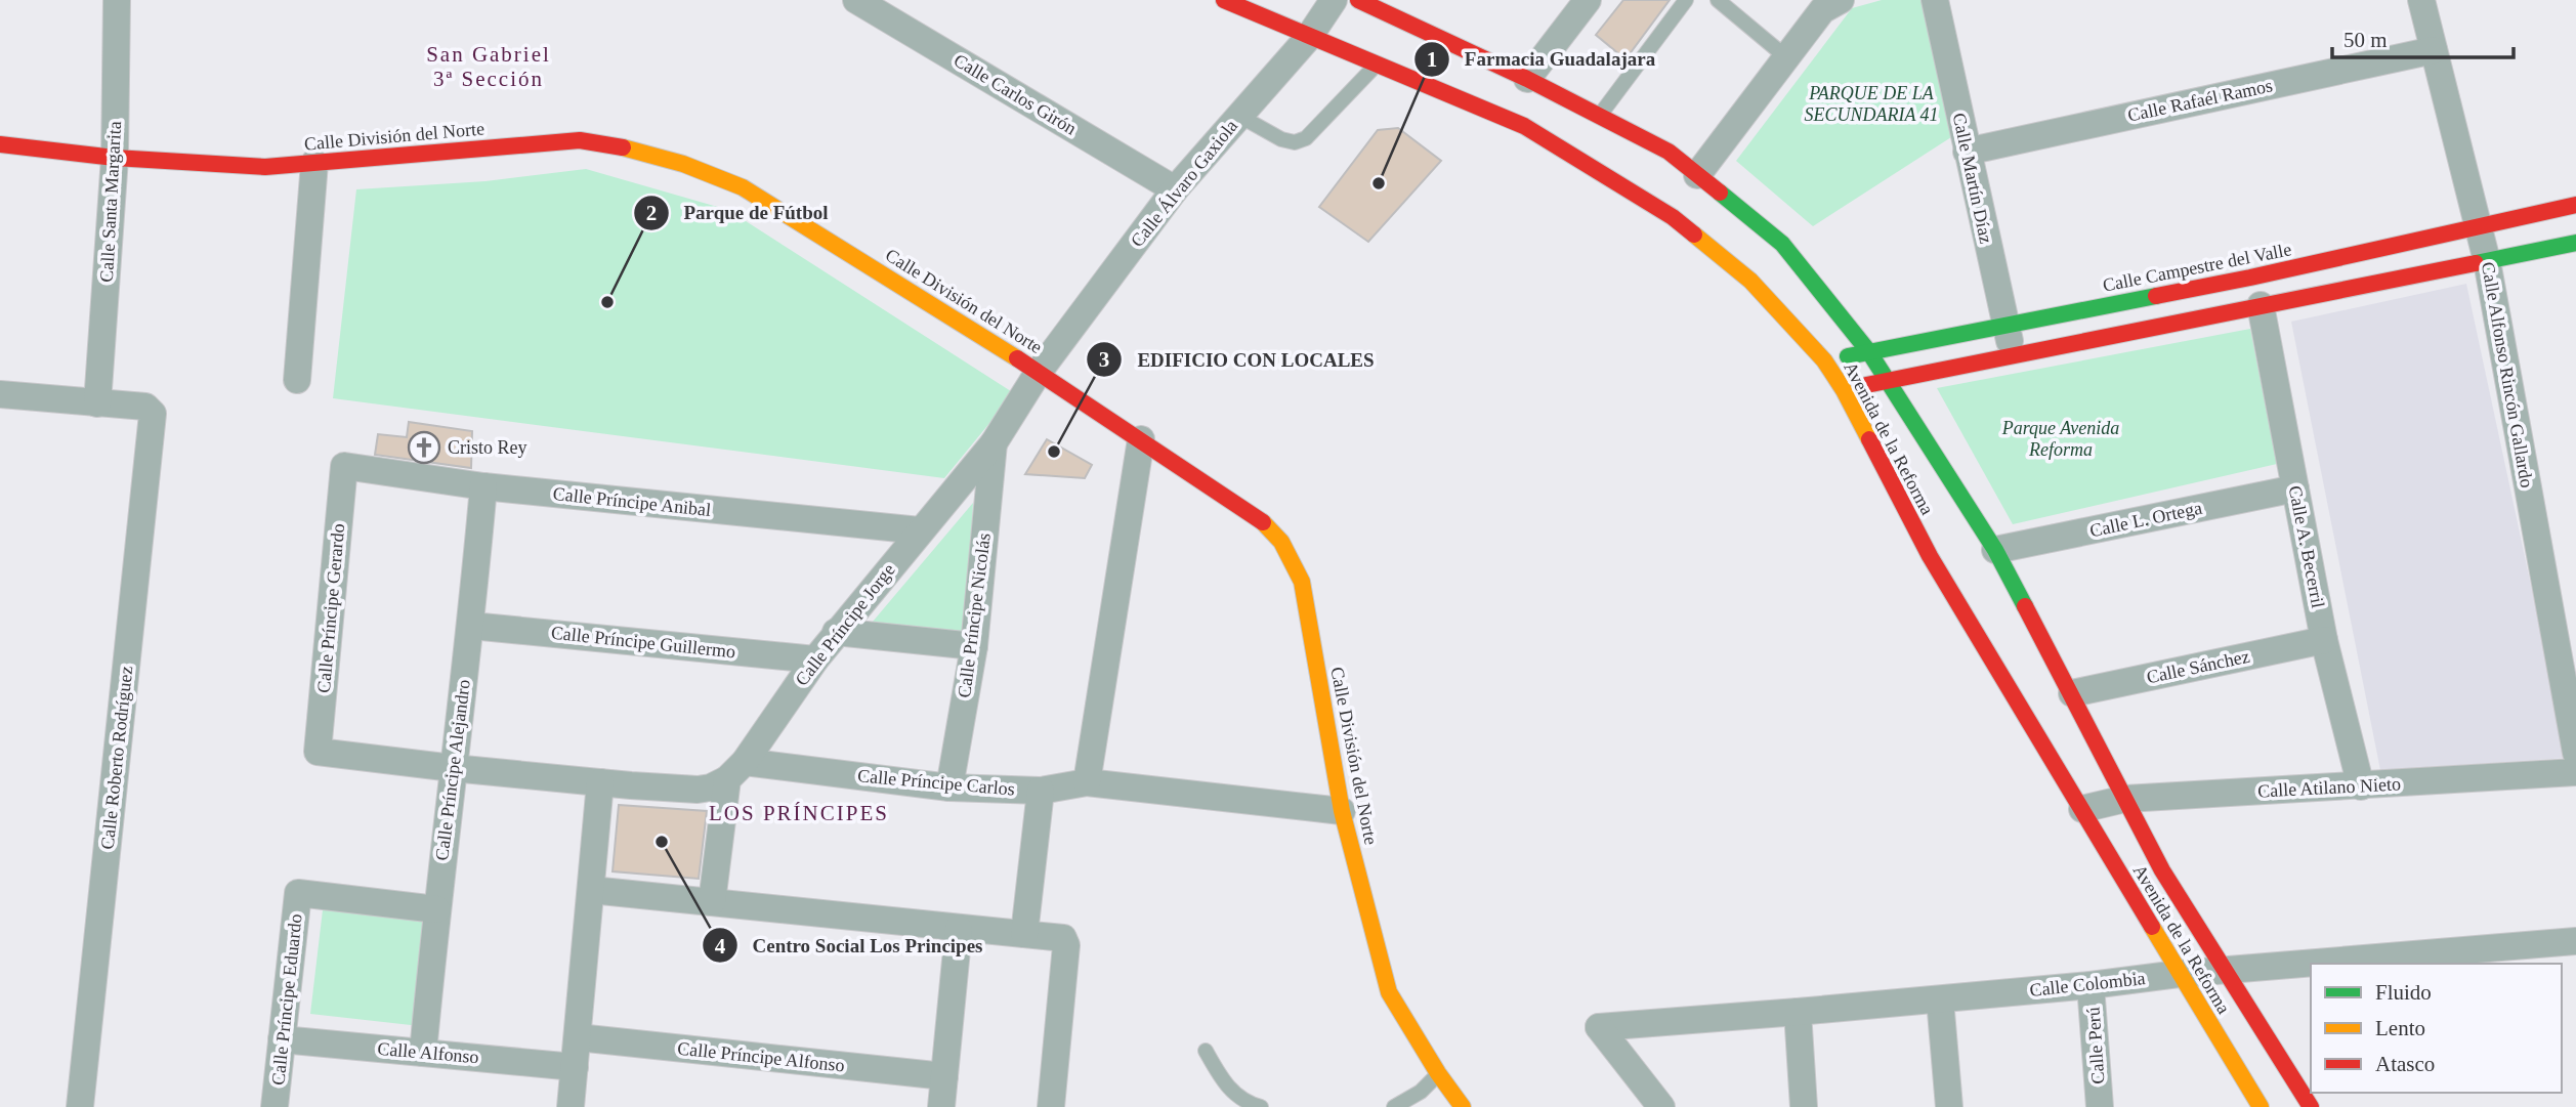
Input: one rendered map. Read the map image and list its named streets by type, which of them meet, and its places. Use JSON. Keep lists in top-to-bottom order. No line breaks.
{"streets":{"street":["Calle Carlos Girón","Calle Rafaél Ramos","Calle División del Norte","Calle Martín Díaz","Calle Álvaro Gaxiola","Calle Santa Margarita","Calle Campestre del Valle","Calle Alfonso Rincón Gallardo","Avenida de la Reforma","Calle Príncipe Anibal","Calle L. Ortega","Calle A. Becerril","Calle Príncipe Gerardo","Calle Príncipe Nicolás","Calle Príncipe Jorge","Calle Príncipe Guillermo","Calle Sánchez","Calle Roberto Rodríguez","Calle Príncipe Alejandro","Calle Príncipe Carlos","Calle Atilano Nieto","Calle Colombia","Calle Príncipe Eduardo","Calle Perú","Calle Alfonso","Calle Príncipe Alfonso"]},"crossings":[["Calle Carlos Girón","Calle Álvaro Gaxiola"],["Calle Rafaél Ramos","Calle Martín Díaz"],["Calle Rafaél Ramos","Calle Alfonso Rincón Gallardo"],["Calle División del Norte","Calle Álvaro Gaxiola"],["Calle División del Norte","Calle Santa Margarita"],["Calle División del Norte","Calle Príncipe Jorge"],["Calle División del Norte","Calle Príncipe Carlos"],["Calle Martín Díaz","Calle Campestre del Valle"],["Calle Álvaro Gaxiola","Avenida de la Reforma"],["Calle Álvaro Gaxiola","Calle Príncipe Jorge"],["Calle Santa Margarita","Calle Roberto Rodríguez"],["Calle Campestre del Valle","Calle Alfonso Rincón Gallardo"],["Calle Campestre del Valle","Avenida de la Reforma"],["Avenida de la Reforma","Calle L. Ortega"],["Avenida de la Reforma","Calle Sánchez"],["Avenida de la Reforma","Calle Atilano Nieto"],["Avenida de la Reforma","Calle Colombia"],["Calle Príncipe Anibal","Calle Príncipe Gerardo"],["Calle Príncipe Anibal","Calle Príncipe Jorge"],["Calle Príncipe Anibal","Calle Príncipe Alejandro"],["Calle L. Ortega","Calle A. Becerril"],["Calle A. Becerril","Calle Sánchez"],["Calle A. Becerril","Calle Atilano Nieto"],["Calle Príncipe Gerardo","Calle Príncipe Carlos"],["Calle Príncipe Nicolás","Calle Príncipe Jorge"],["Calle Príncipe Nicolás","Calle Príncipe Carlos"],["Calle Príncipe Jorge","Calle Príncipe Guillermo"],["Calle Príncipe Jorge","Calle Príncipe Carlos"],["Calle Príncipe Guillermo","Calle Príncipe Alejandro"],["Calle Príncipe Alejandro","Calle Príncipe Carlos"],["Calle Príncipe Alejandro","Calle Príncipe Eduardo"],["Calle Príncipe Alejandro","Calle Alfonso"],["Calle Colombia","Calle Perú"],["Calle Príncipe Eduardo","Calle Alfonso"]],"districts":["San Gabriel 3ª Sección","LOS PRÍNCIPES"],"parks":["PARQUE DE LA SECUNDARIA 41","Parque Avenida Reforma"],"places":{"other":["Farmacia Guadalajara","Parque de Fútbol","EDIFICIO CON LOCALES","Centro Social Los Principes"],"church":["Cristo Rey"]},"legend":["Fluido","Lento","Atasco"],"scale_bar":"50 m"}
